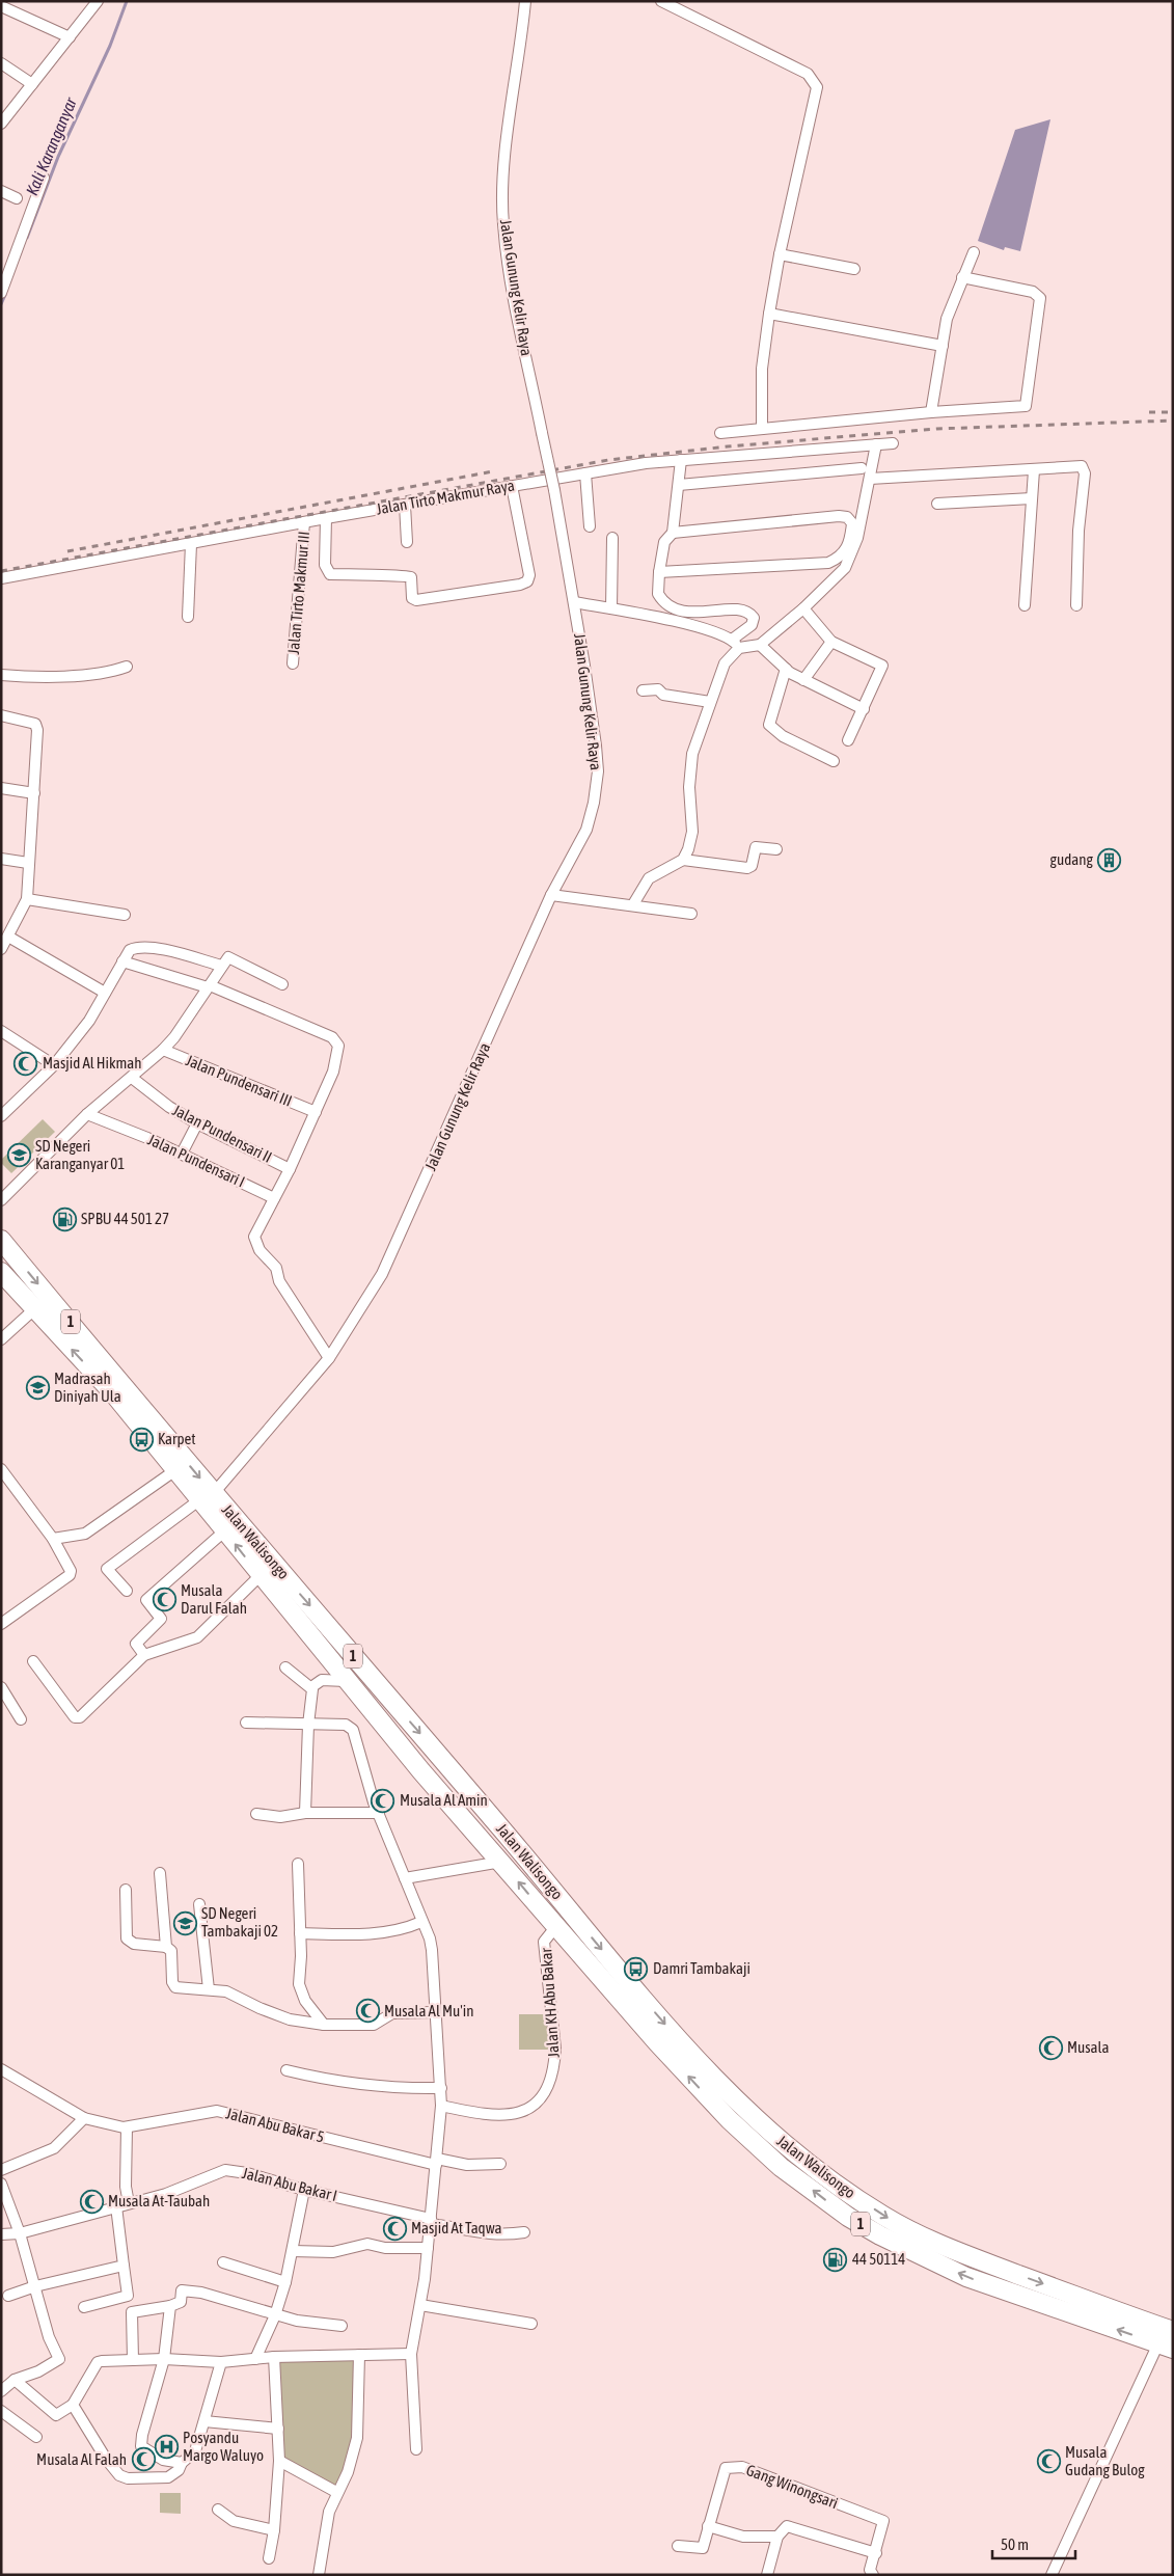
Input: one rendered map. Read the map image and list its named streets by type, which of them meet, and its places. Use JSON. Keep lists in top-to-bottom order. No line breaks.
{"streets":{"highway":["1","Jalan Walisongo"],"street":["Jalan Gunung Kelir Raya","Jalan Tirto Makmur Raya","Jalan Tirto Makmur III","Jalan Pundensari III","Jalan Pundensari II","Jalan Pundensari I","Jalan KH Abu Bakar","Jalan Abu Bakar 5","Jalan Abu Bakar I","Gang Winongsari"]},"crossings":[["Jalan Gunung Kelir Raya","Jalan Walisongo"],["Jalan Tirto Makmur Raya","Jalan Tirto Makmur III"],["Jalan Walisongo","Jalan KH Abu Bakar"]],"water":["Kali Karanganyar"],"places":{"building":["gudang"],"mosque":["Masjid Al Hikmah","Musala Darul Falah","Musala Al Amin","Musala Al Mu'in","Musala","Musala At-Taubah","Masjid At Taqwa","Musala Al Falah","Musala Gudang Bulog"],"school or university":["SD Negeri Karanganyar 01","Madrasah Diniyah Ula","SD Negeri Tambakaji 02"],"fuel station":["SPBU 44 501 27","44 50114"],"bus stop":["Karpet","Damri Tambakaji"],"hospital":["Posyandu Margo Waluyo"]},"scale_bar":"50 m"}
